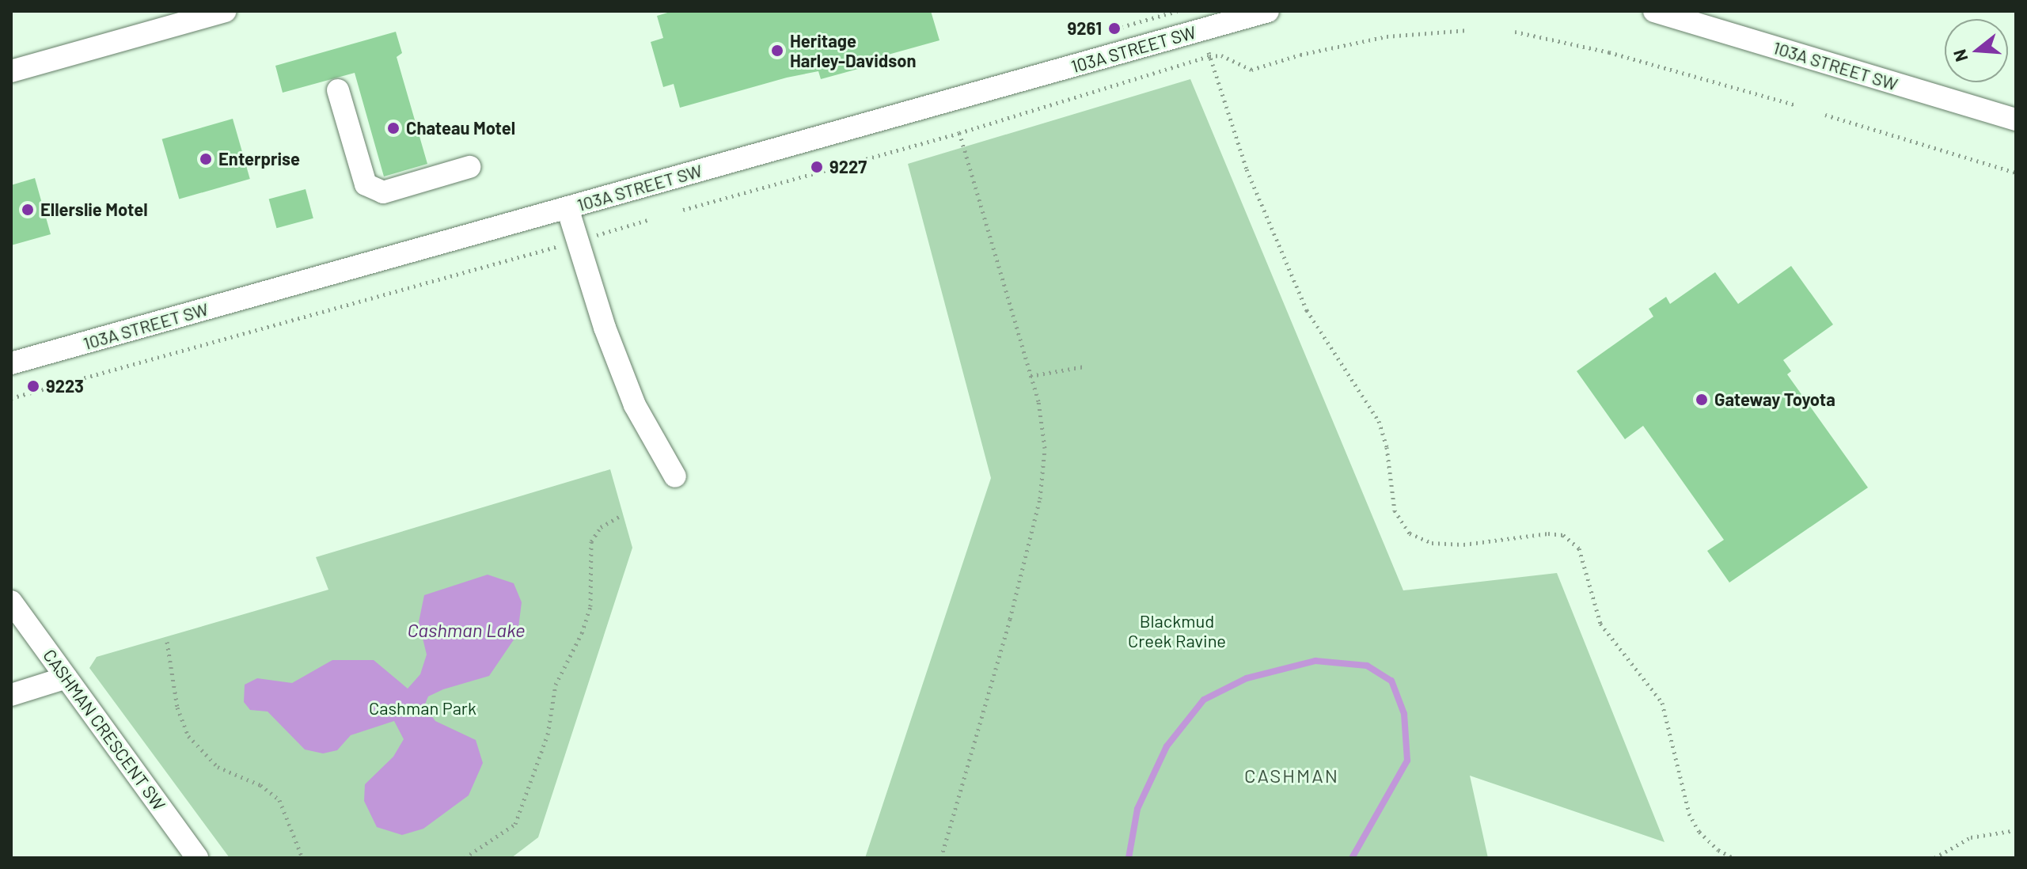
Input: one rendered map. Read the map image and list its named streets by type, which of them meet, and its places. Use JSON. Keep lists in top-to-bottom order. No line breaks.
{"streets":{"street":["103A STREET SW","CASHMAN CRESCENT SW"]},"districts":["CASHMAN"],"water":["Cashman Lake"],"parks":["Blackmud Creek Ravine","Cashman Park"],"places":["9261","Heritage Harley-Davidson","Chateau Motel","Enterprise","9227","Ellerslie Motel","9223","Gateway Toyota"],"north":"left"}
